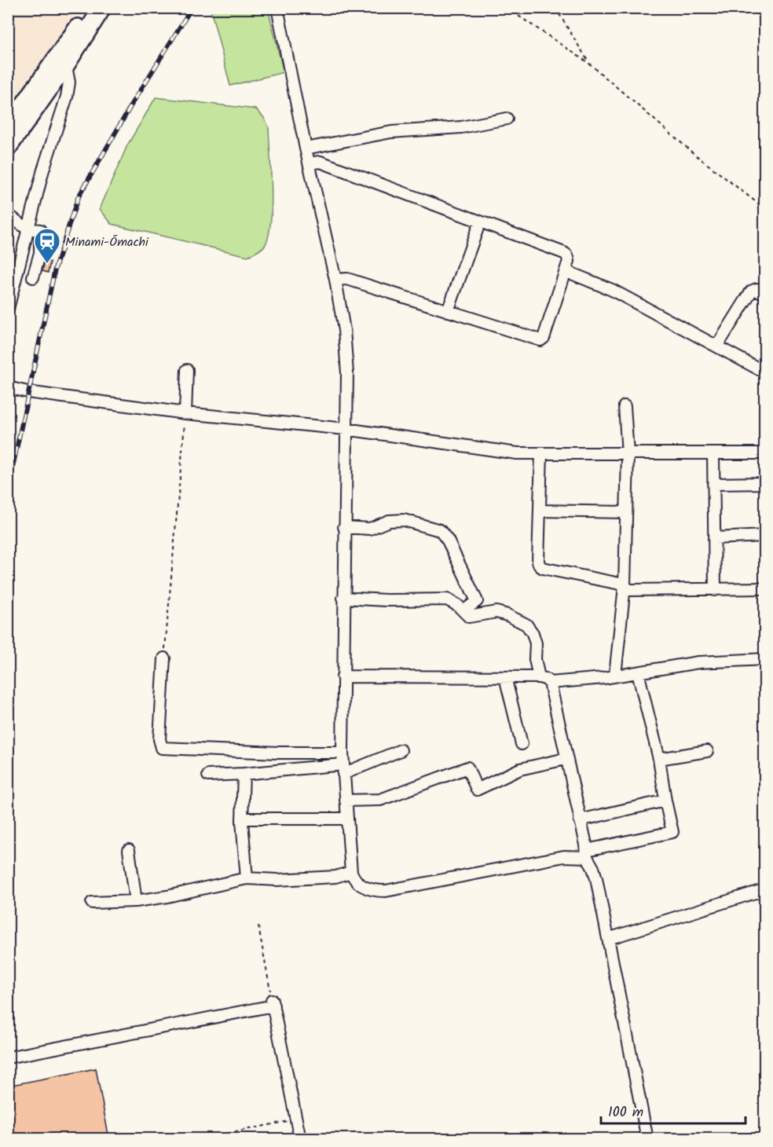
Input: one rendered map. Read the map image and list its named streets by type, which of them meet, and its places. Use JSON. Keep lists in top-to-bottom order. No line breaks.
{"places":{"station":["Minami-Ōmachi"]},"scale_bar":"100 m"}
